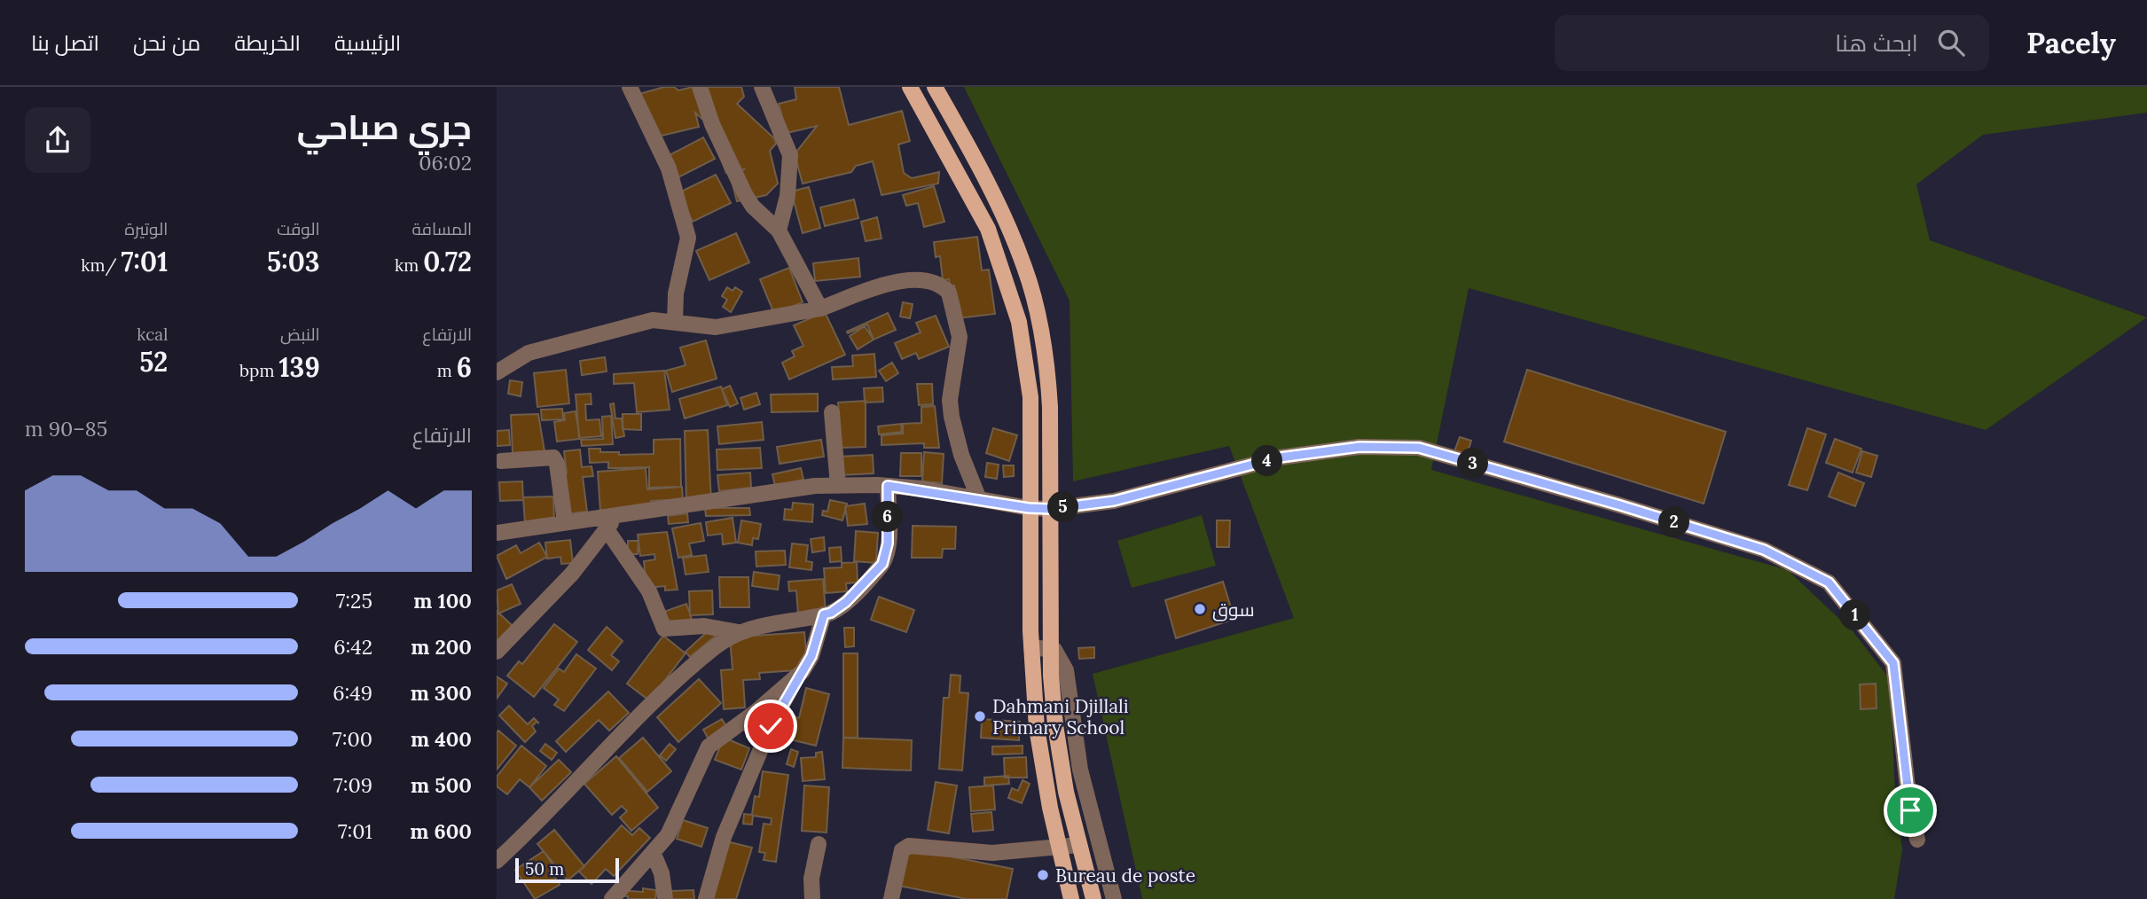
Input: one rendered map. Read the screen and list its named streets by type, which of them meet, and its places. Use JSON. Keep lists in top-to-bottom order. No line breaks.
{"places":["سوق","Dahmani Djillali Primary School","Bureau de poste"],"scale_bar":"50 m","page":{"header":"Pacely","search":"ابحث هنا","nav":["الرئيسية","الخريطة","من نحن","اتصل بنا"],"heading":["جري صباحي","06:02"],"stats":[["المسافة","0.72 km"],["الوقت","5:03"],["الوتيرة","7:01 /km"],["الارتفاع","6 m"],["النبض","139 bpm"],["kcal","52"]],"chart":["الارتفاع","85–90 m"],"pins":["4","3","5","6","2","1"],"list":[{"name":"100 m","note":"7:25"},{"name":"200 m","note":"6:42"},{"name":"300 m","note":"6:49"},{"name":"400 m","note":"7:00"},{"name":"500 m","note":"7:09"},{"name":"600 m","note":"7:01"}],"scale":"50 m"}}
